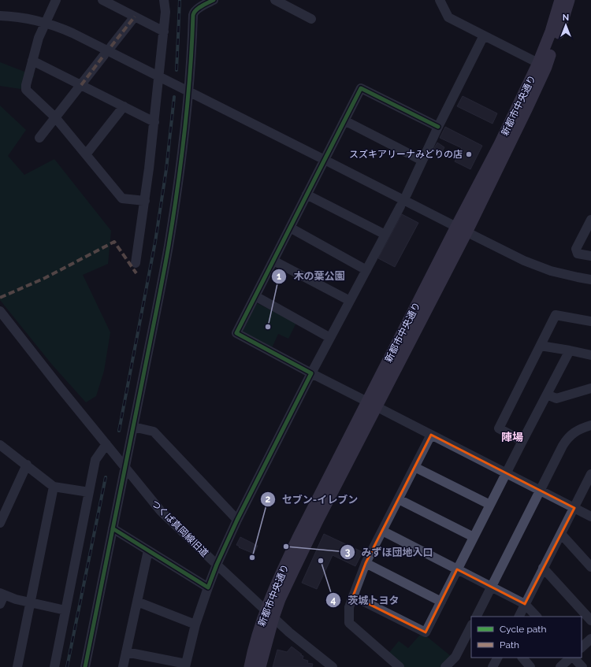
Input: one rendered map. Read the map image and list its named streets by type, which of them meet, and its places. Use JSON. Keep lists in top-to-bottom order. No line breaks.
{"streets":{"main road":["新都市中央通り"],"street":["つくば真岡線旧道"]},"crossings":[["新都市中央通り","つくば真岡線旧道"]],"districts":["陣場"],"places":["スズキアリーナみどりの店","木の葉公園","みずほ団地入口","セブン-イレブン","茨城トヨタ"],"legend":["Cycle path","Path"],"north":"top"}
